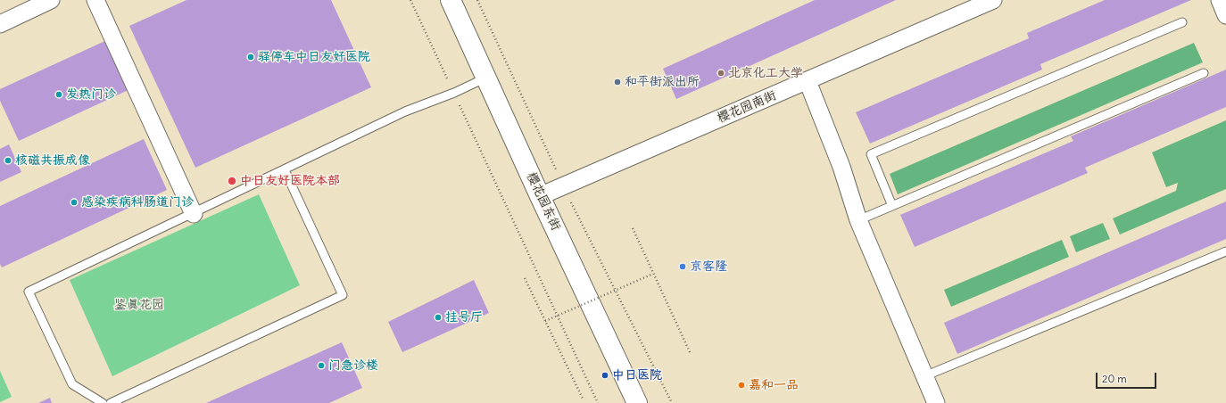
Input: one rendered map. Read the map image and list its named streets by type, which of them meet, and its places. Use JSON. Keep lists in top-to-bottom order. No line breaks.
{"streets":{"street":["樱花园南街","樱花园东街"]},"crossings":[["樱花园南街","樱花园东街"]],"parks":["鉴真花园"],"places":["驿停车中日友好医院","北京化工大学","和平街派出所","发热门诊","核磁共振成像","中日友好医院本部","感染疾病科肠道门诊","京客隆","挂号厅","门急诊楼","中日医院","嘉和一品"],"scale_bar":"20 m"}
